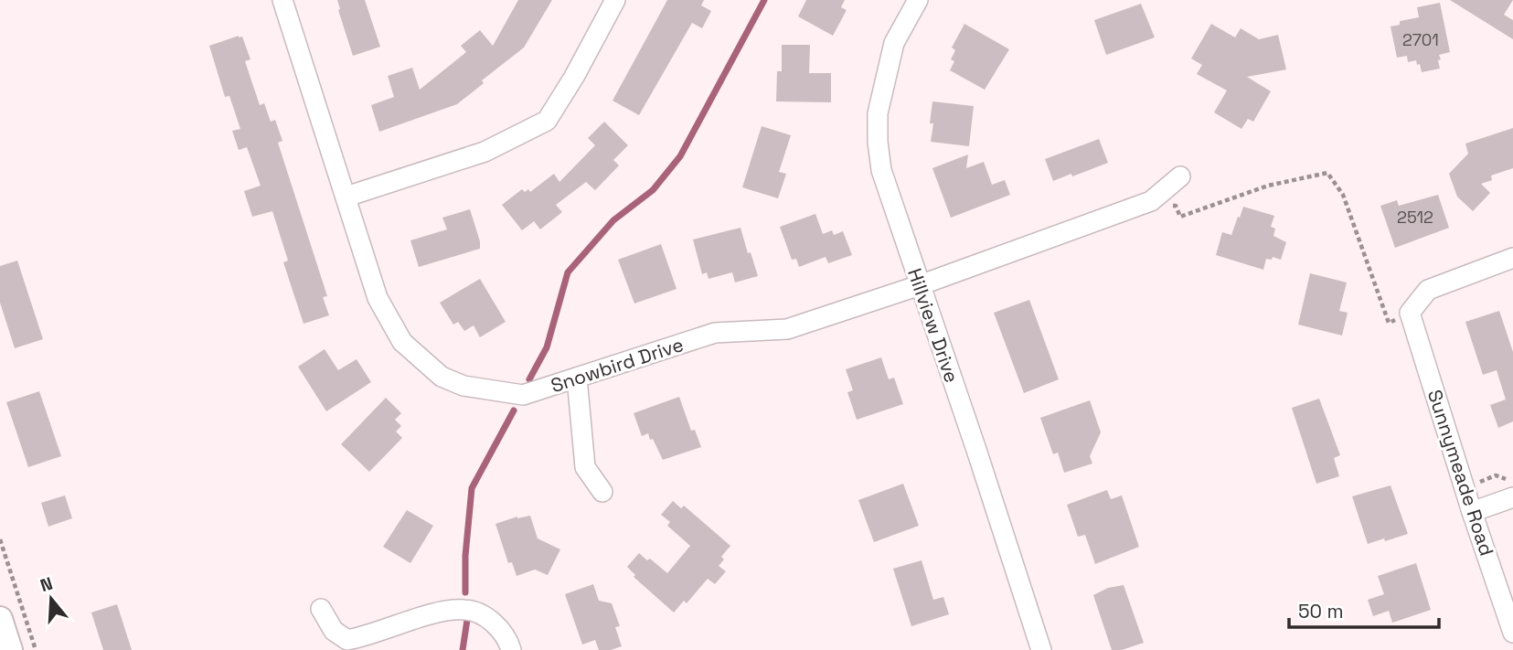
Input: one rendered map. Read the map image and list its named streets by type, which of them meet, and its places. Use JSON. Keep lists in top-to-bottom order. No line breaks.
{"streets":{"street":["Hillview Drive","Snowbird Drive","Sunnymeade Road"]},"crossings":[["Hillview Drive","Snowbird Drive"]],"house_numbers":["2701","2512"],"scale_bar":"50 m","north":"top"}
